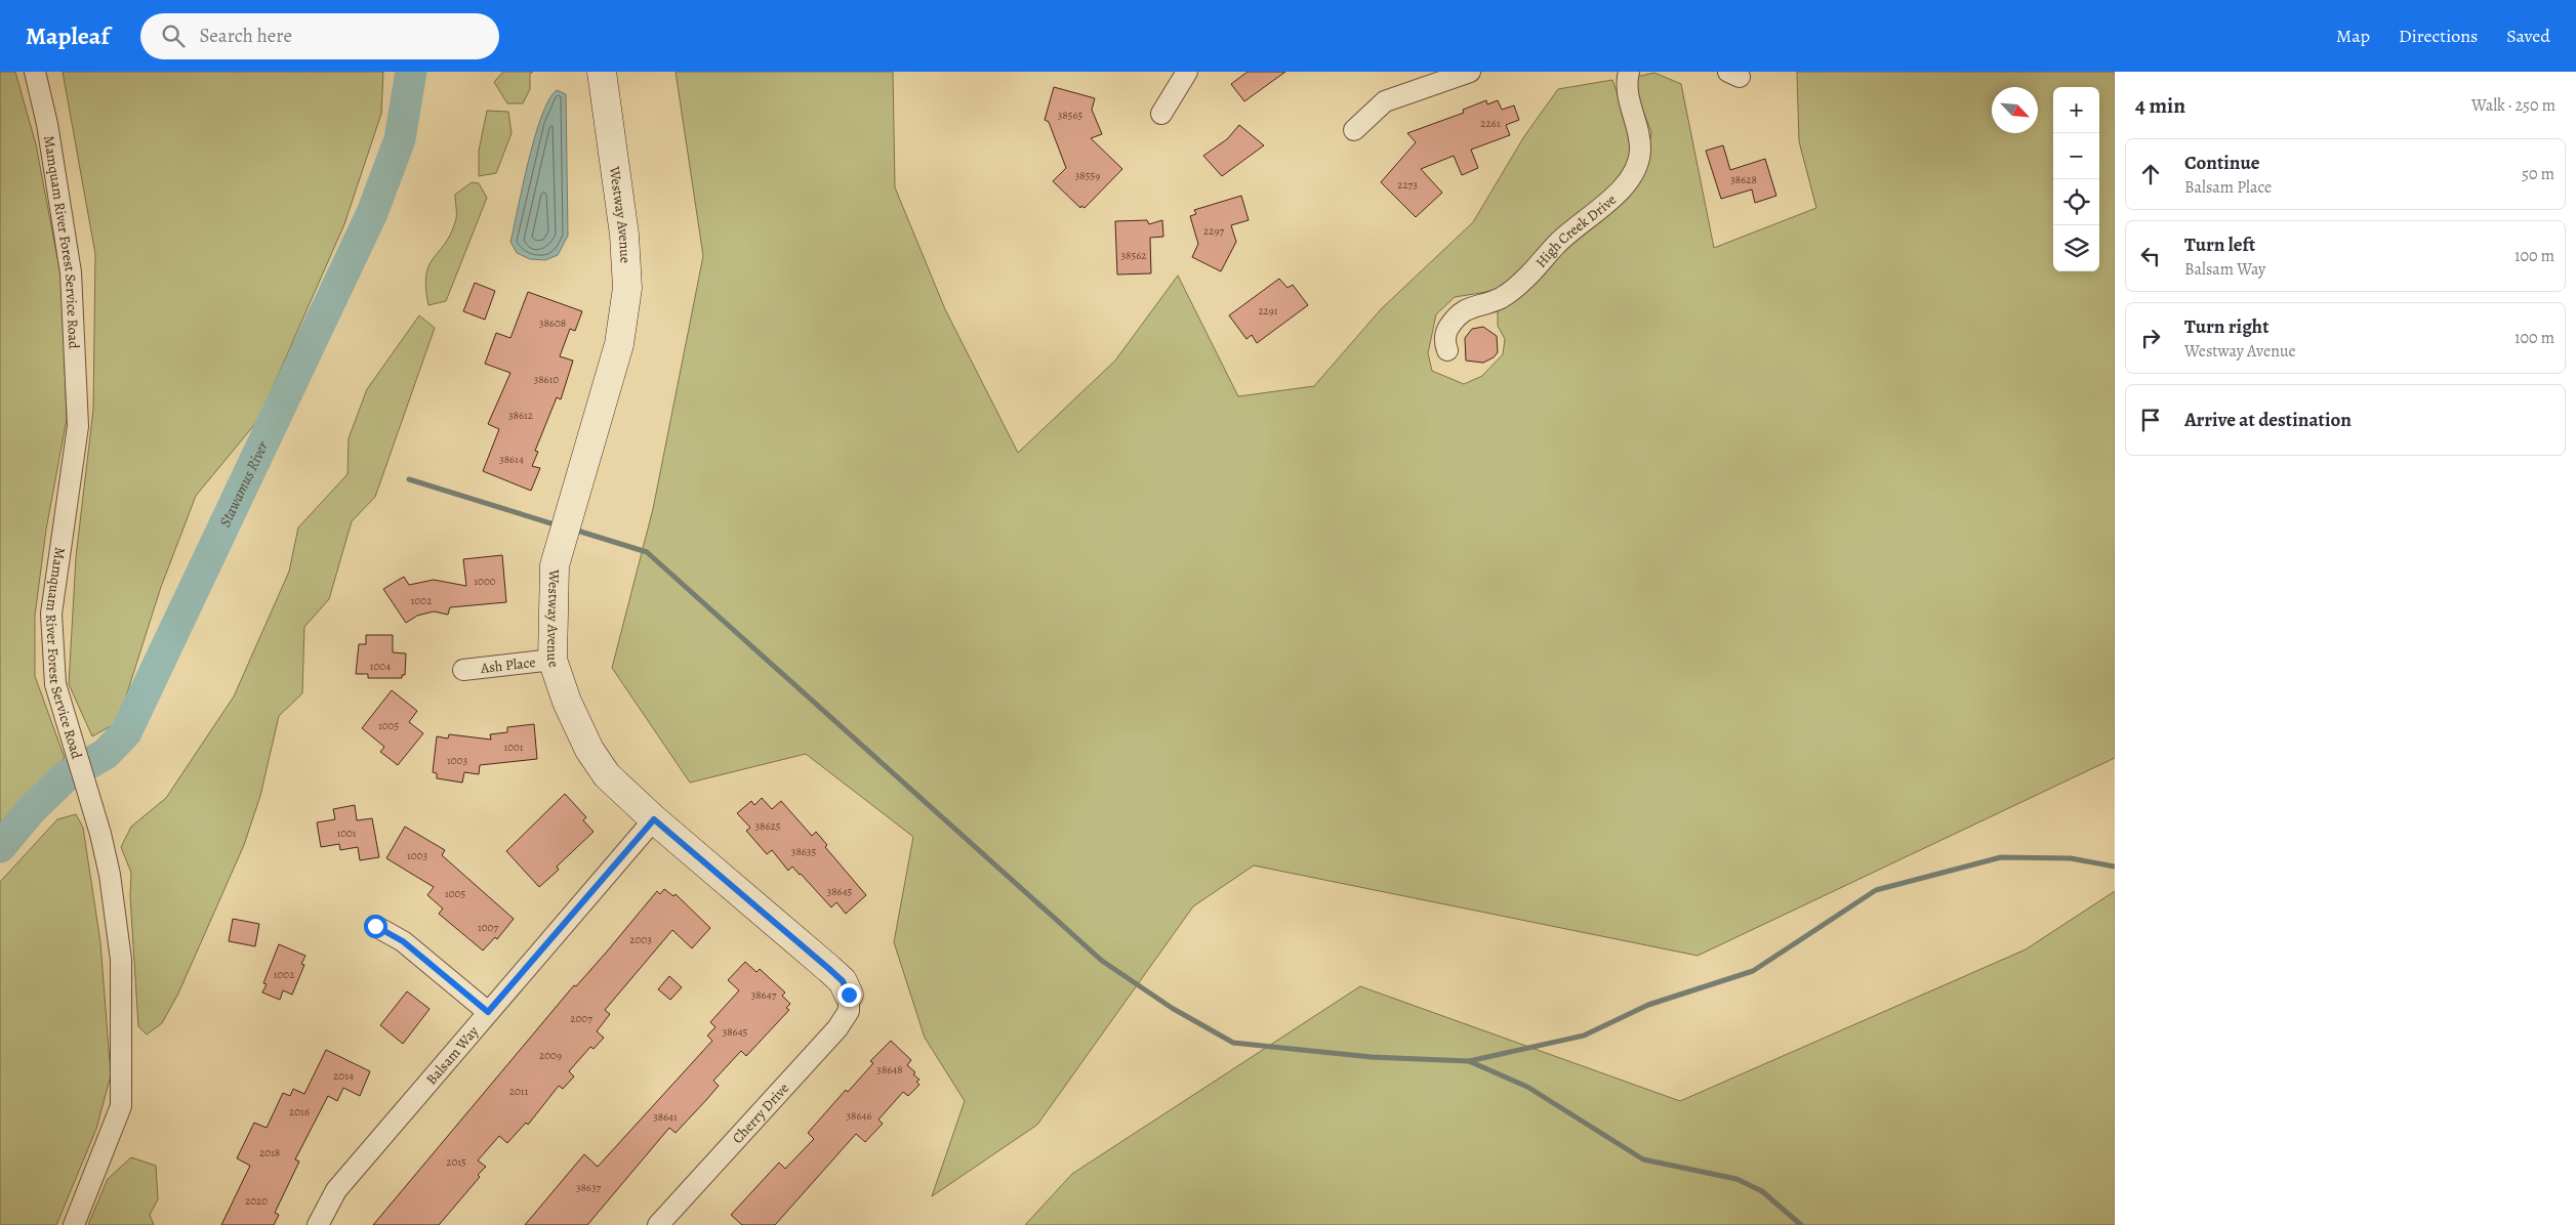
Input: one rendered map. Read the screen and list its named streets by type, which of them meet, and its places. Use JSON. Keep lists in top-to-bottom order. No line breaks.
{"streets":{"street":["Westway Avenue","High Creek Drive","Mamquam River Forest Service Road","Ash Place","Balsam Way","Cherry Drive"]},"crossings":[["Westway Avenue","Ash Place"],["Westway Avenue","Balsam Way"],["Westway Avenue","Cherry Drive"]],"water":["Stawamus River"],"house_numbers":["38565","2261","38559","38628","2273","2297","38562","2291","38608","38610","38612","38614","1000","1002","1004","1005","1001","1003","38625","1001","38635","1003","38645","1005","1007","2003","1002","38647","2007","38645","2009","38648","2014","2011","2016","38646","38641","2018","2015","38637","2020"],"north":"bottom right","page":{"header":"Mapleaf","search":"Search here","nav":["Map","Directions","Saved"],"heading":["4 min","Walk · 250 m"],"map_buttons":["+","−"],"list":[["Continue","Balsam Place","50 m"],["Turn left","Balsam Way","100 m"],["Turn right","Westway Avenue","100 m"],"Arrive at destination"]}}
